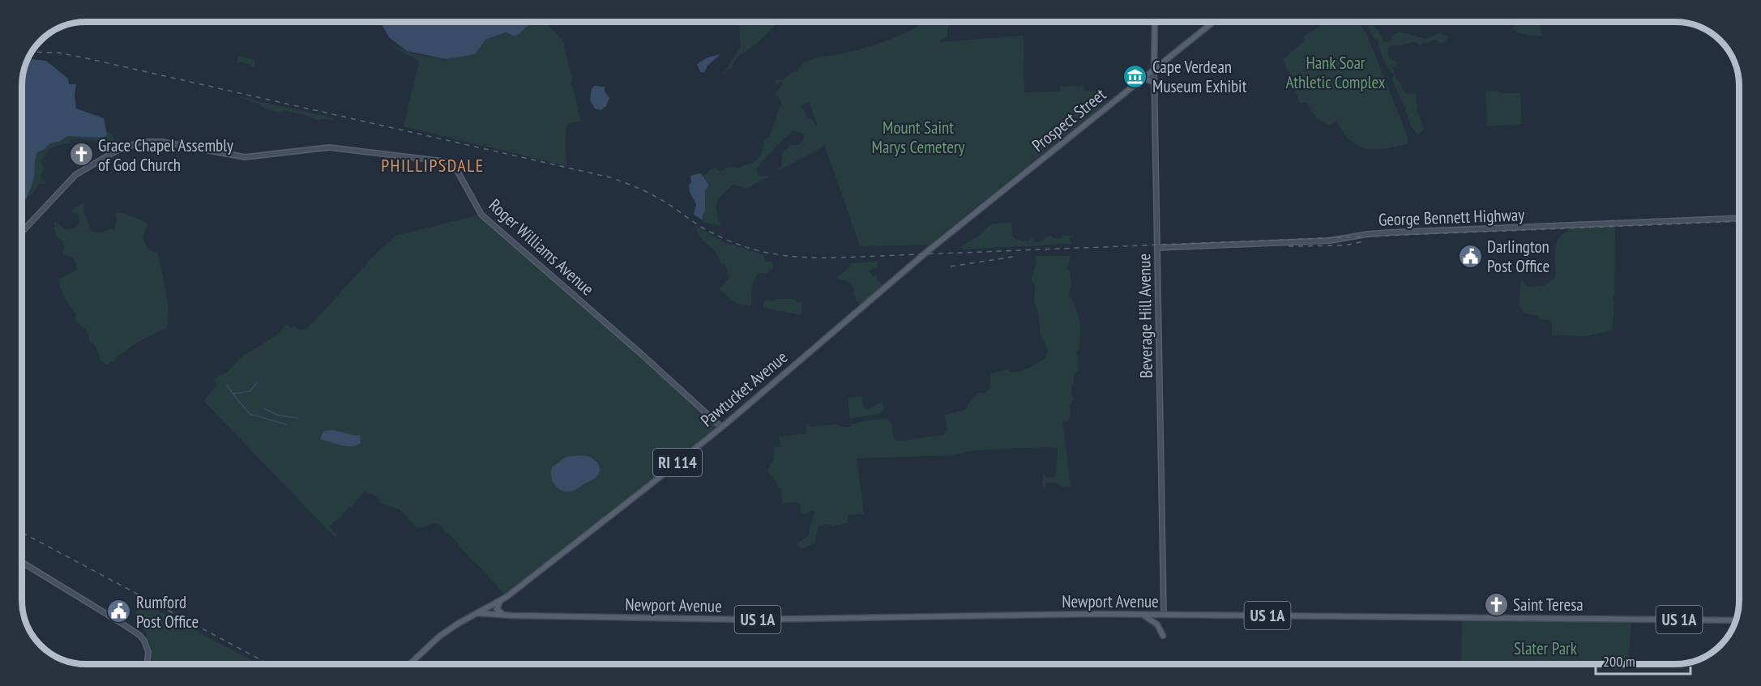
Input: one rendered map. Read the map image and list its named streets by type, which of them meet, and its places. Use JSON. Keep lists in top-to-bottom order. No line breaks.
{"streets":{"main road":["Prospect Street","George Bennett Highway","Roger Williams Avenue","Beverage Hill Avenue","Pawtucket Avenue","RI 114","Newport Avenue","US 1A"]},"crossings":[["Prospect Street","Beverage Hill Avenue"],["Prospect Street","Pawtucket Avenue"],["George Bennett Highway","Beverage Hill Avenue"],["Roger Williams Avenue","Pawtucket Avenue"],["Beverage Hill Avenue","Newport Avenue"],["Pawtucket Avenue","Newport Avenue"]],"districts":["PHILLIPSDALE"],"parks":["Hank Soar Athletic Complex","Mount Saint Marys Cemetery","Slater Park"],"places":{"museum":["Cape Verdean Museum Exhibit"],"church":["Grace Chapel Assembly of God Church","Saint Teresa"],"public building":["Darlington Post Office","Rumford Post Office"]},"scale_bar":"200 m"}
